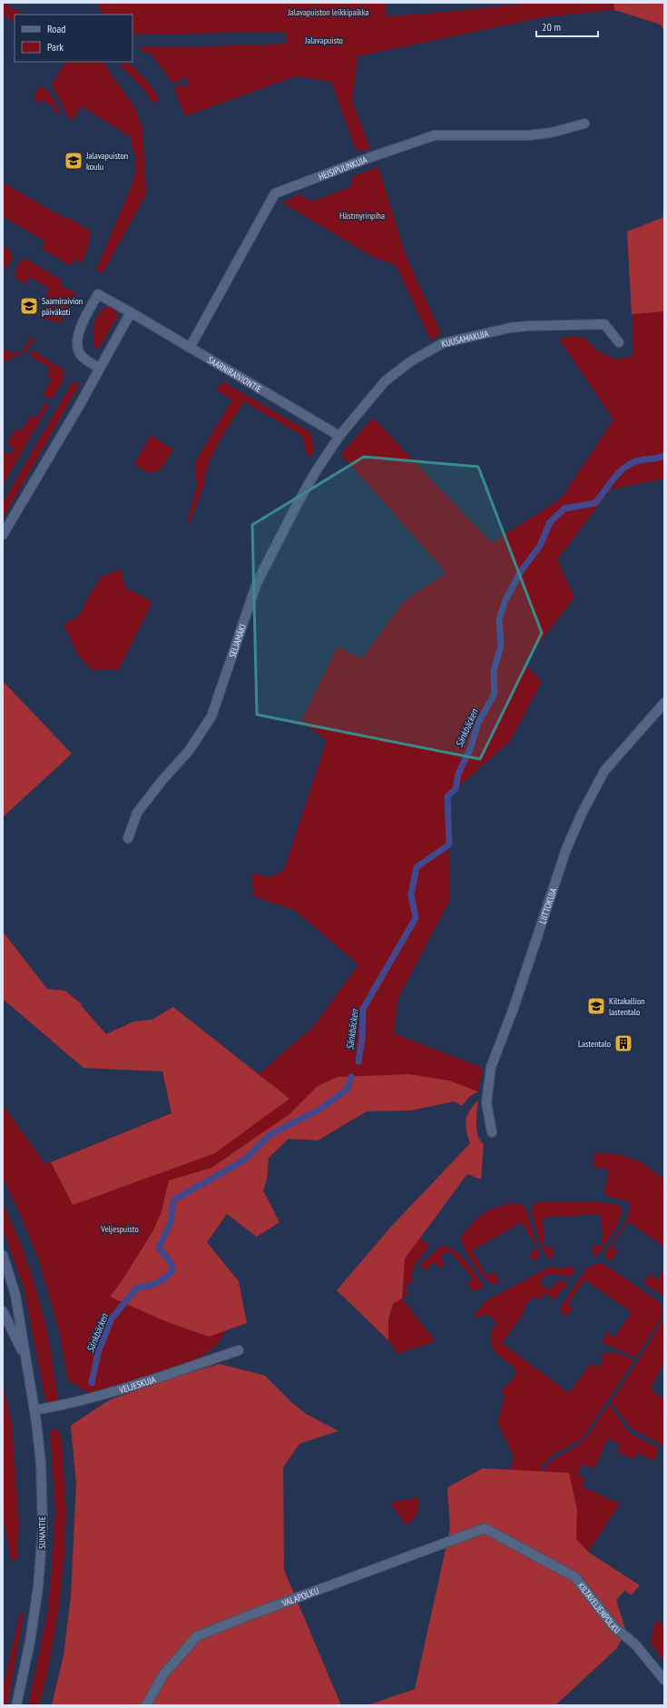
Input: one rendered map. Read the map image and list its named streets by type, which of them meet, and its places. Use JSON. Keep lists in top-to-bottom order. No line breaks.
{"streets":{"street":["HEISIPUUNKUJA","KUUSAMAKUJA","SAARNIRAIVIONTIE","SELJAMÄKI","LIITTOKUJA","VELJESKUJA","SUNANTIE","VALAPOLKU","KILTAVELJENPOLKU"]},"crossings":[["HEISIPUUNKUJA","SAARNIRAIVIONTIE"],["KUUSAMAKUJA","SAARNIRAIVIONTIE"],["KUUSAMAKUJA","SELJAMÄKI"],["SAARNIRAIVIONTIE","SELJAMÄKI"],["VELJESKUJA","SUNANTIE"],["VALAPOLKU","KILTAVELJENPOLKU"]],"water":["Sänkbäcken"],"parks":["Jalavapuiston leikkipaikka","Jalavapuisto","Hästmyrinpiha","Veljespuisto"],"places":{"school or university":["Jalavapuiston koulu","Saarniraivion päiväkoti","Kiltakallion lastentalo"],"building":["Lastentalo"]},"legend":["Road","Park"],"scale_bar":"20 m"}
